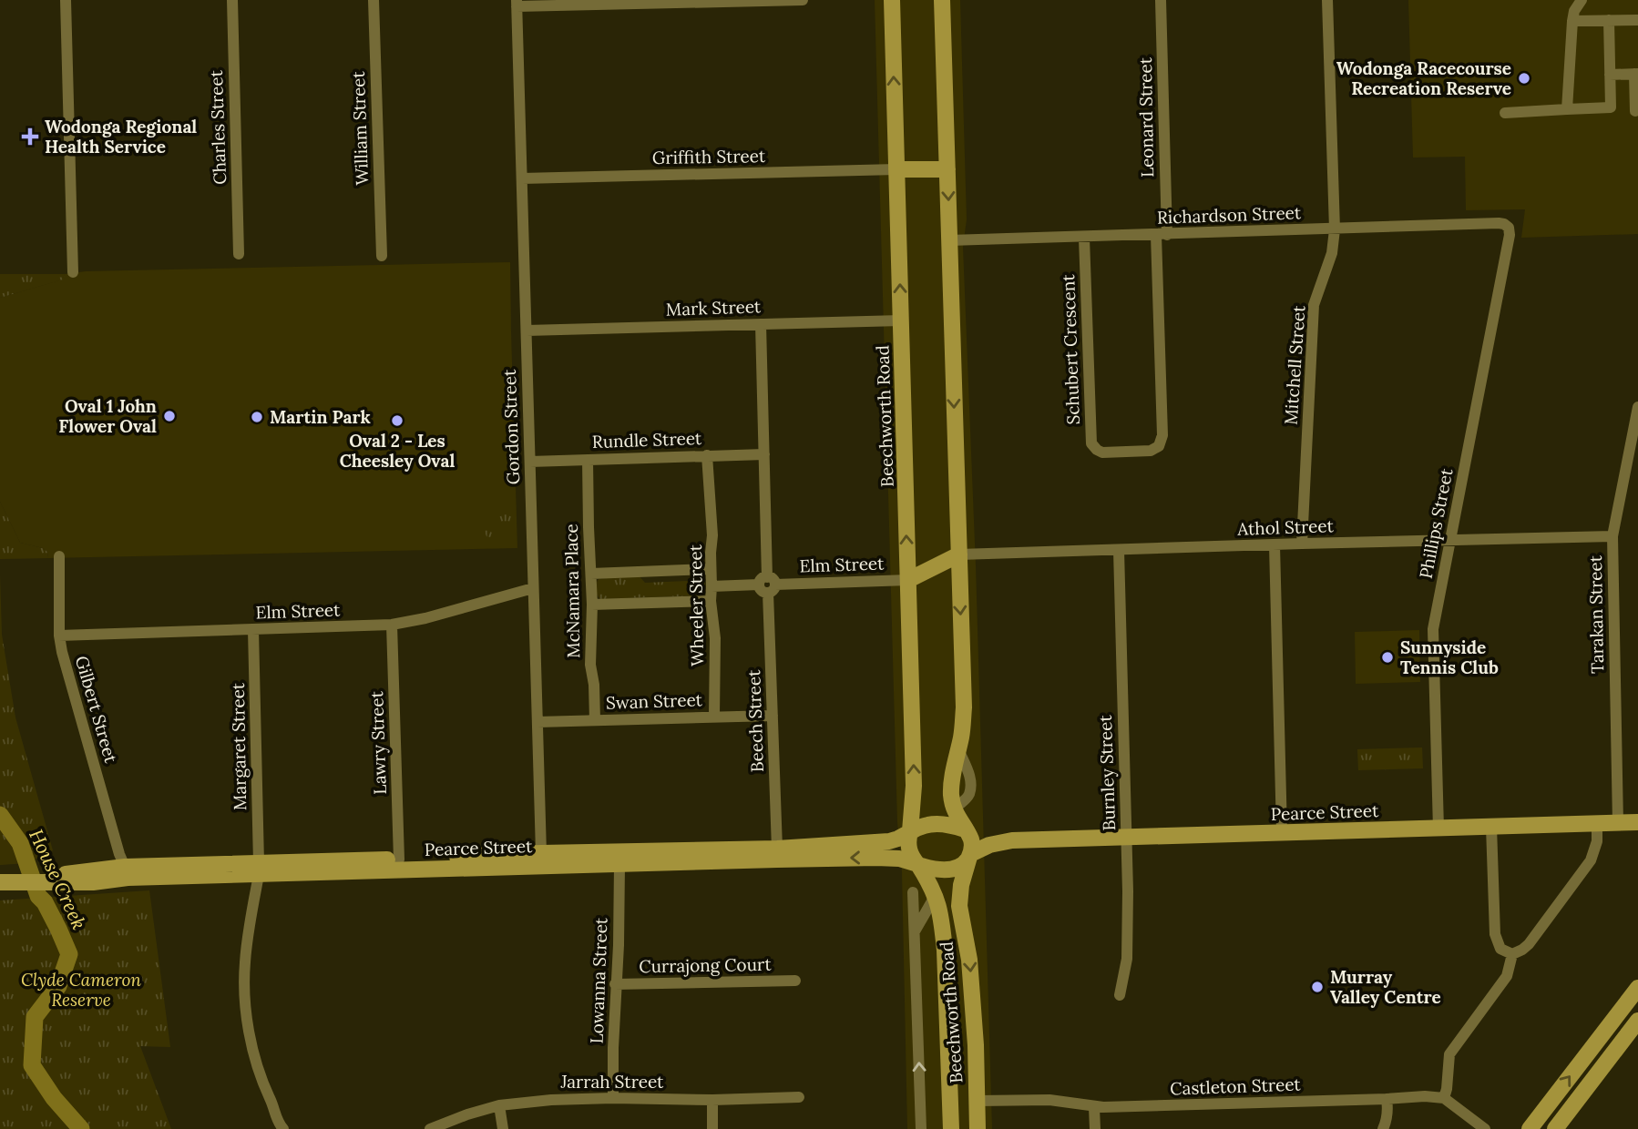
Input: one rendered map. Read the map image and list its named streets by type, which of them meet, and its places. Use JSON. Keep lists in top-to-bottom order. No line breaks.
{"streets":{"main road":["Beechworth Road","Pearce Street"],"street":["Leonard Street","Charles Street","William Street","Griffith Street","Richardson Street","Mark Street","Schubert Crescent","Mitchell Street","Gordon Street","Rundle Street","Phillips Street","Athol Street","Elm Street","McNamara Place","Wheeler Street","Tarakan Street","Swan Street","Gilbert Street","Beech Street","Lawry Street","Margaret Street","Burnley Street","Currajong Court","Lowanna Street","Jarrah Street","Castleton Street"]},"crossings":[["Leonard Street","Richardson Street"],["Leonard Street","Schubert Crescent"],["Griffith Street","Beechworth Road"],["Griffith Street","Gordon Street"],["Richardson Street","Schubert Crescent"],["Richardson Street","Mitchell Street"],["Richardson Street","Phillips Street"],["Mark Street","Beechworth Road"],["Mark Street","Gordon Street"],["Mark Street","Beech Street"],["Mitchell Street","Athol Street"],["Beechworth Road","Elm Street"],["Beechworth Road","Pearce Street"],["Beechworth Road","Castleton Street"],["Gordon Street","Rundle Street"],["Gordon Street","Elm Street"],["Gordon Street","Swan Street"],["Gordon Street","Pearce Street"],["Rundle Street","McNamara Place"],["Rundle Street","Wheeler Street"],["Rundle Street","Beech Street"],["Phillips Street","Athol Street"],["Phillips Street","Pearce Street"],["Athol Street","Tarakan Street"],["Athol Street","Burnley Street"],["Elm Street","Wheeler Street"],["Elm Street","Gilbert Street"],["Elm Street","Beech Street"],["Elm Street","Lawry Street"],["Elm Street","Margaret Street"],["McNamara Place","Swan Street"],["Wheeler Street","Swan Street"],["Tarakan Street","Pearce Street"],["Swan Street","Beech Street"],["Gilbert Street","Pearce Street"],["Beech Street","Pearce Street"],["Lawry Street","Pearce Street"],["Margaret Street","Pearce Street"],["Burnley Street","Pearce Street"],["Pearce Street","Lowanna Street"],["Currajong Court","Lowanna Street"],["Lowanna Street","Jarrah Street"]],"water":["House Creek"],"parks":["Clyde Cameron Reserve"],"places":{"other":["Wodonga Racecourse Recreation Reserve","Oval 1 John Flower Oval","Martin Park","Oval 2 - Les Cheesley Oval","Sunnyside Tennis Club","Murray Valley Centre"],"health":["Wodonga Regional Health Service"]}}
